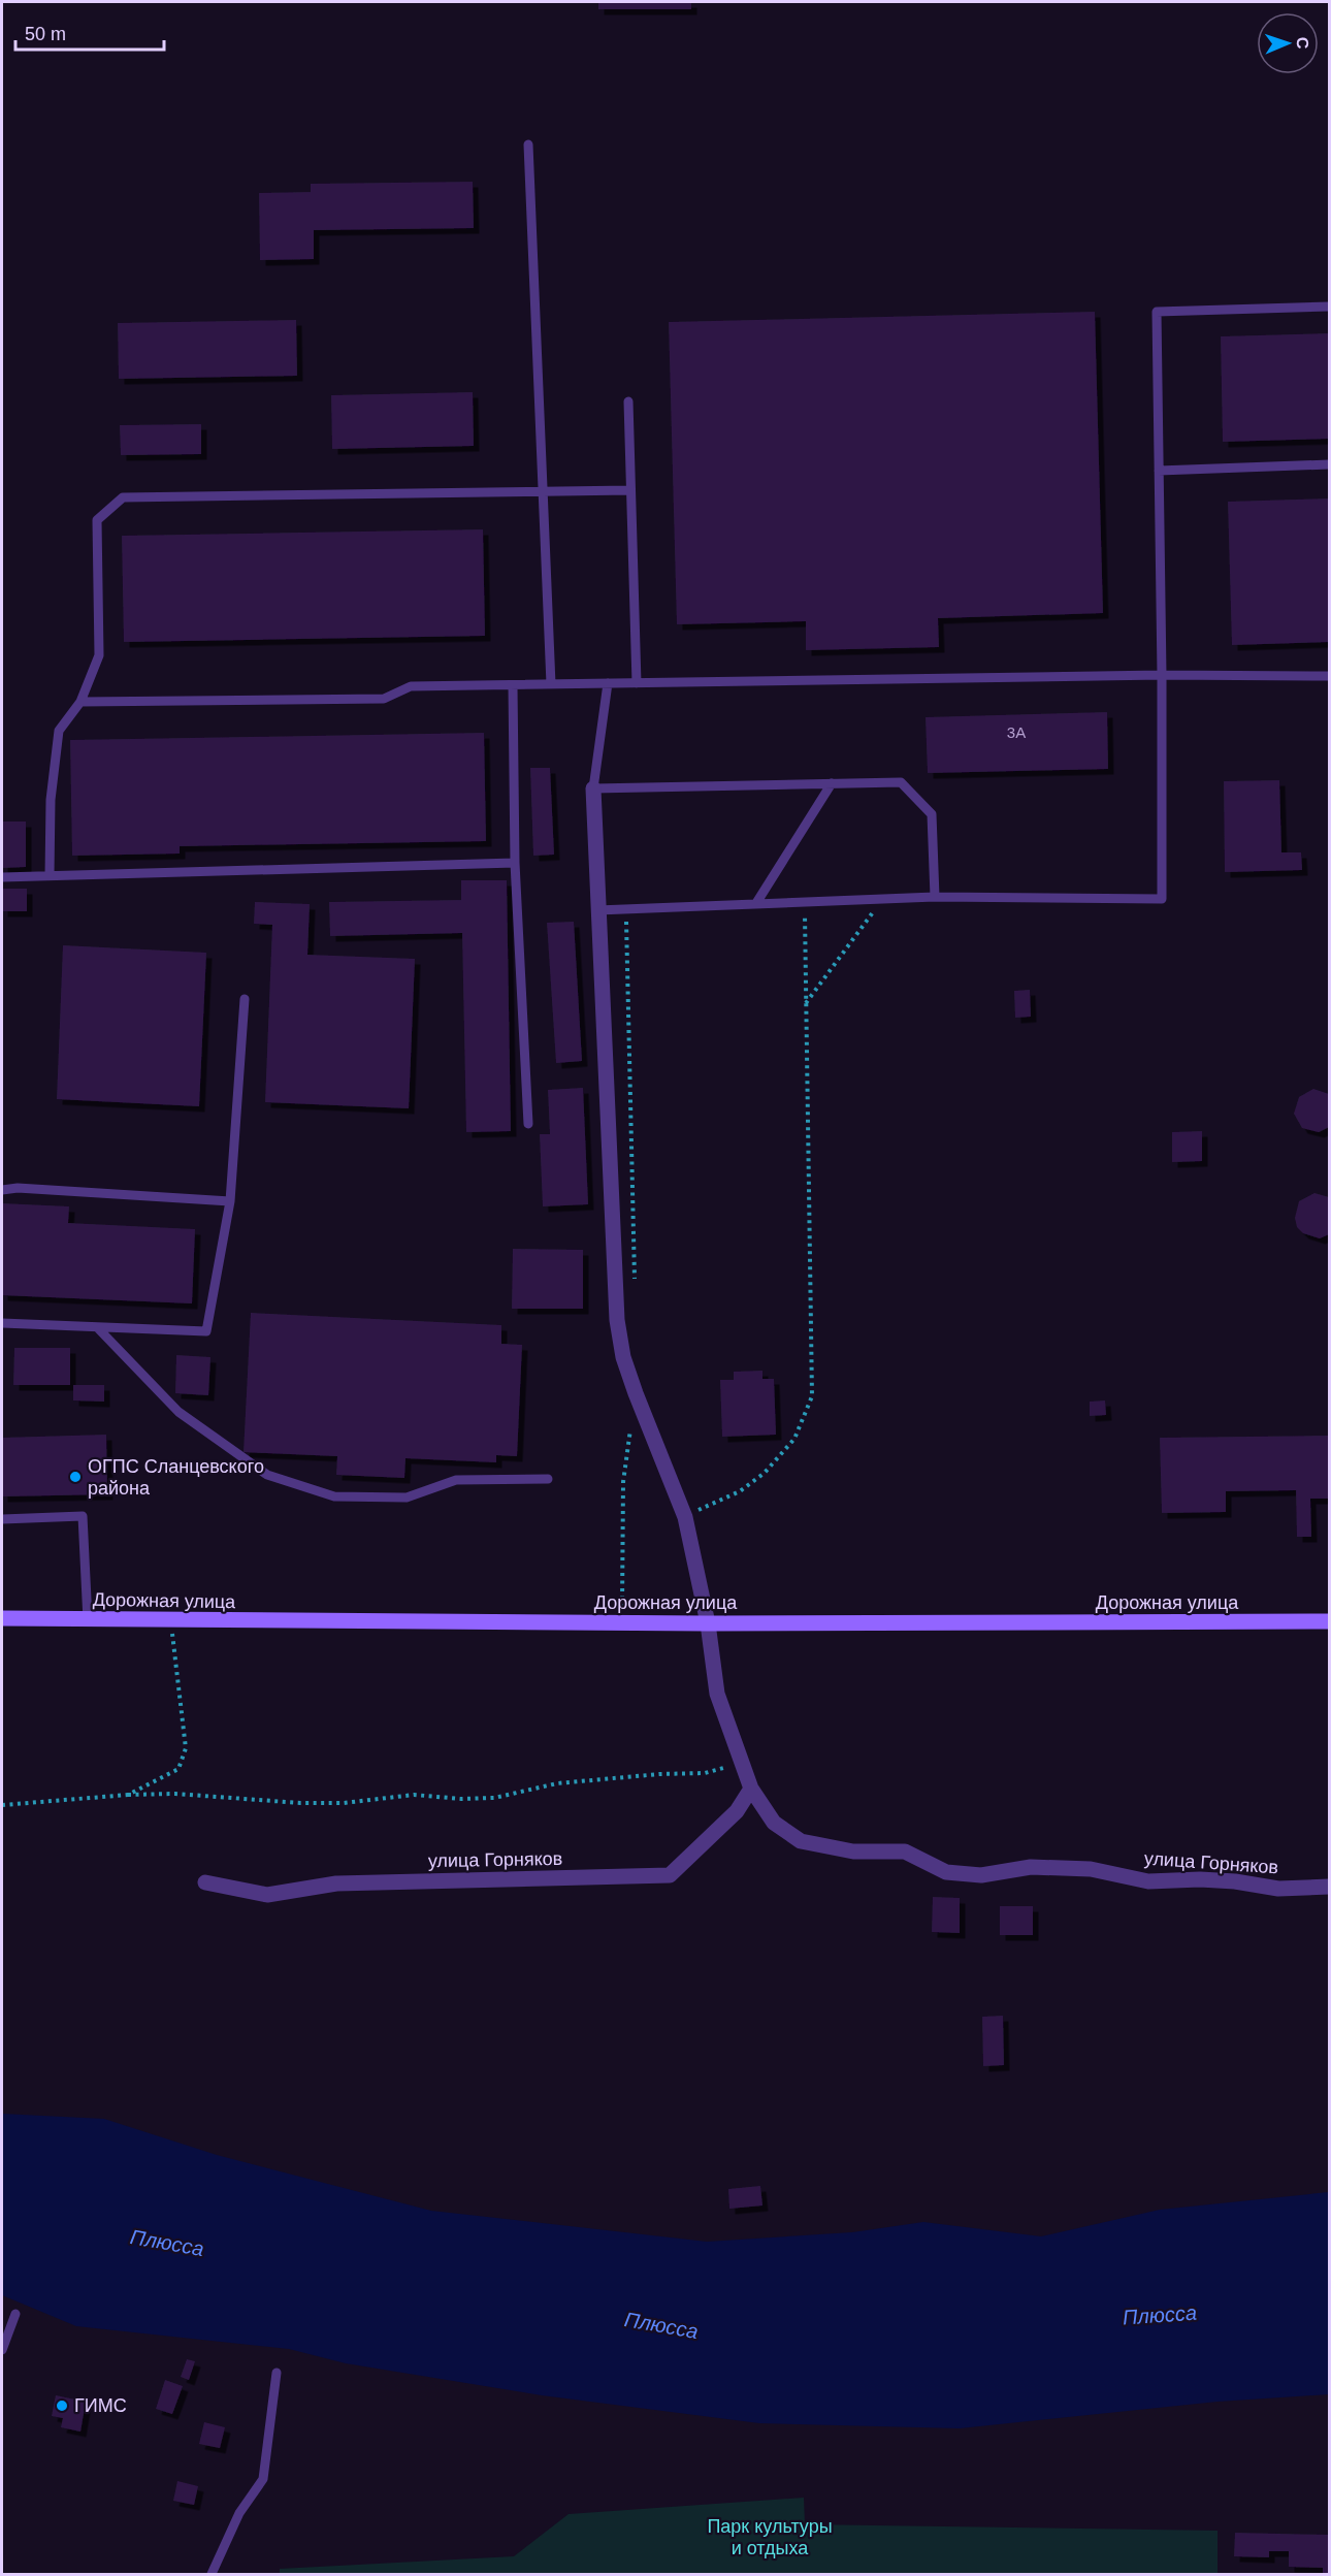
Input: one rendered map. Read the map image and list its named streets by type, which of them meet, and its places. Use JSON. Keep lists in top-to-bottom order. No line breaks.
{"streets":{"street":["Дорожная улица","улица Горняков"]},"crossings":[["Дорожная улица","улица Горняков"]],"water":["Плюсса"],"parks":["Парк культуры и отдыха"],"places":["ОГПС Сланцевского района","ГИМС"],"house_numbers":["3А"],"scale_bar":"50 m","north":"right"}
